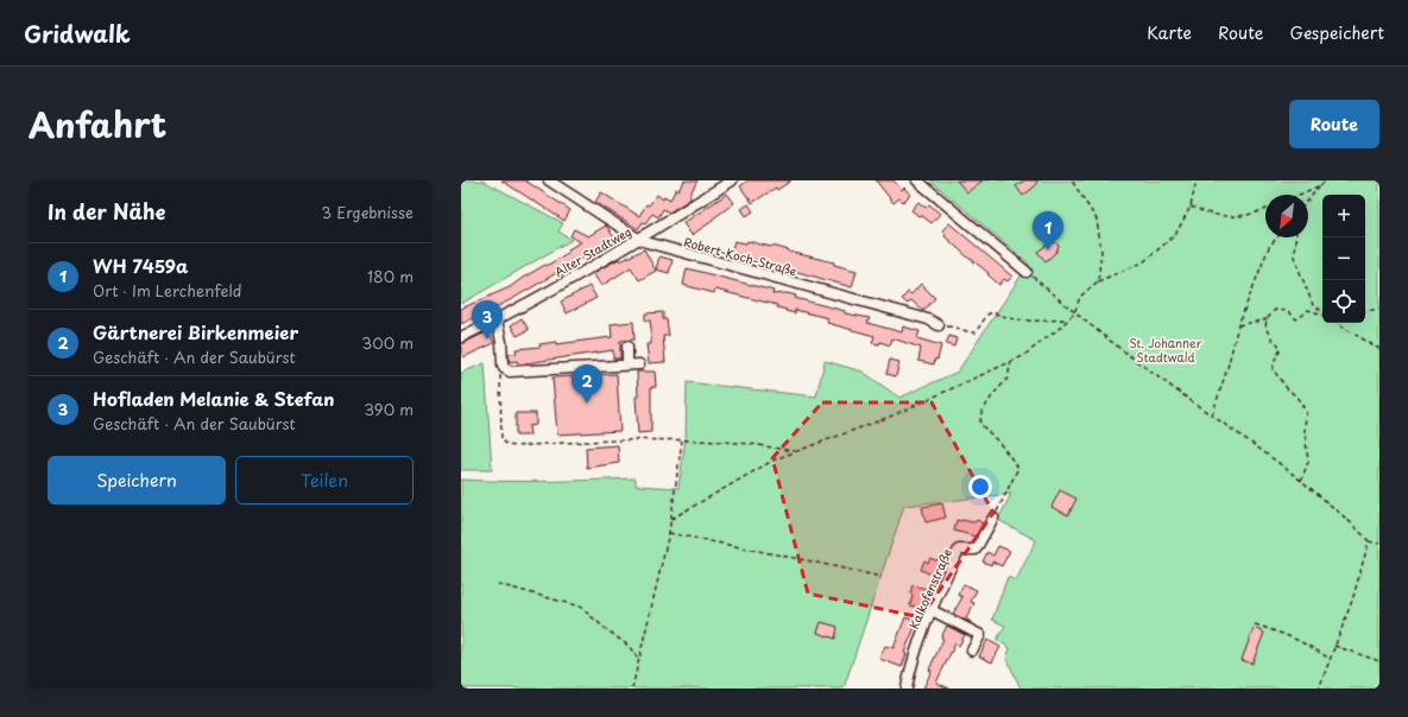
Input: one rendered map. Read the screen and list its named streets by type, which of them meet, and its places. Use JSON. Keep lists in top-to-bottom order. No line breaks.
{"streets":{"street":["Alter Stadtweg","Robert-Koch-Straße","Kalkofenstraße"]},"crossings":[["Alter Stadtweg","Robert-Koch-Straße"]],"parks":["St. Johanner Stadtwald"],"north":"bottom left","page":{"header":"Gridwalk","nav":["Karte","Route","Gespeichert"],"title":"Anfahrt","buttons":["Route",["Speichern","Teilen"]],"heading":["In der Nähe","3 Ergebnisse"],"map_buttons":["+","−"],"pins":["1","3","2"],"list":[{"mark":"1","name":"WH 7459a","note":"Ort · Im Lerchenfeld","value":"180 m"},{"mark":"2","name":"Gärtnerei Birkenmeier","note":"Geschäft · An der Saubürst","value":"300 m"},{"mark":"3","name":"Hofladen Melanie & Stefan","note":"Geschäft · An der Saubürst","value":"390 m"}]}}
